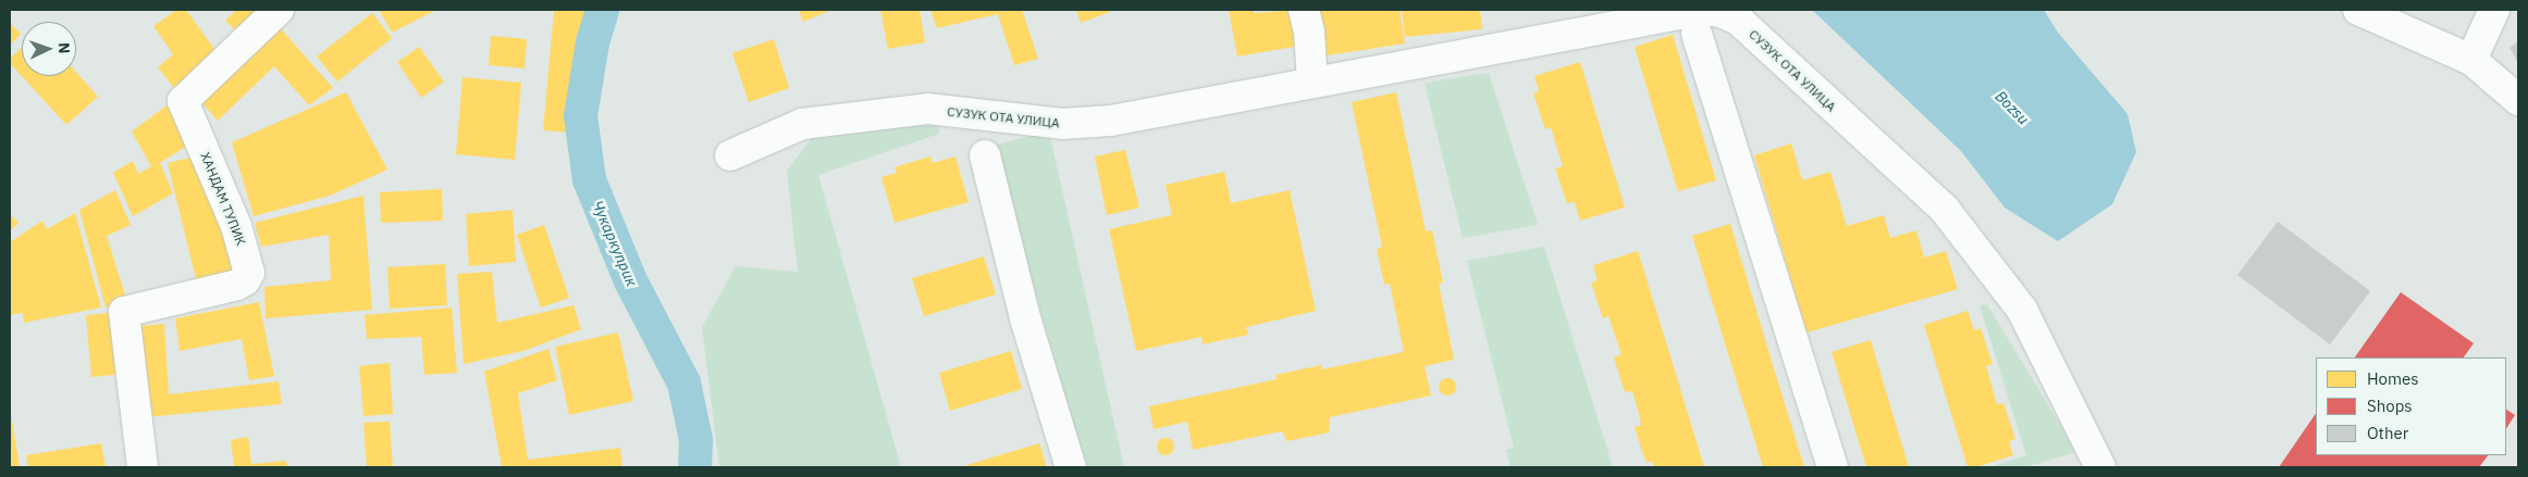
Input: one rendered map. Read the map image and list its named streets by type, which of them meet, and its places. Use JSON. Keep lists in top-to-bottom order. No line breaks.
{"streets":{"street":["СУЗУК ОТА УЛИЦА","ХАНДАМ ТУПИК"]},"water":["Bozsu","Чукаркуприк"],"legend":["Homes","Shops","Other"],"north":"right"}
